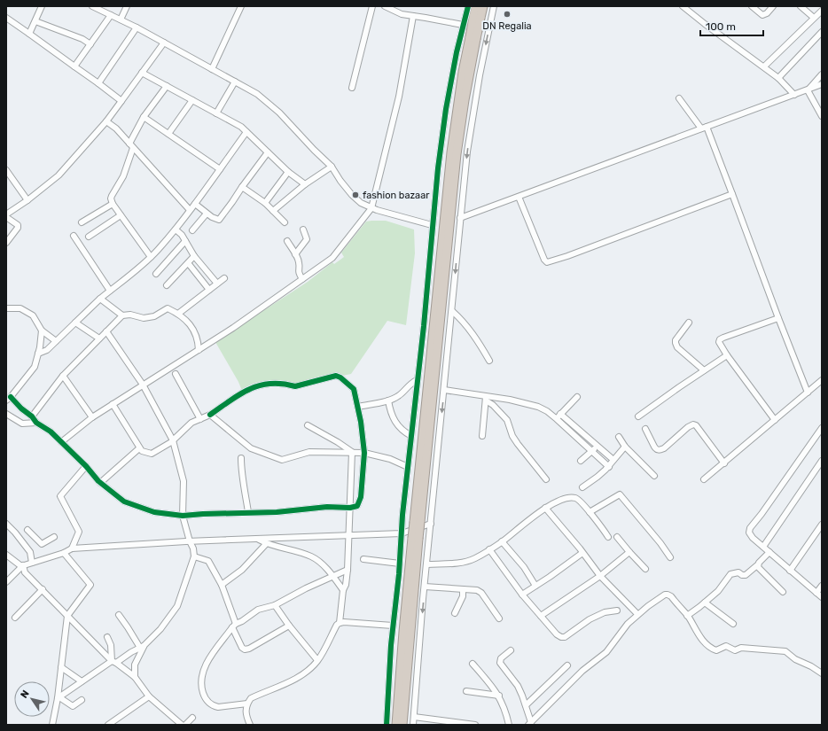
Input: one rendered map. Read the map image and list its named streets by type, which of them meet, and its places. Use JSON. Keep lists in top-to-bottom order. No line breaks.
{"places":["DN Regalia","fashion bazaar"],"scale_bar":"100 m","north":"top left"}
